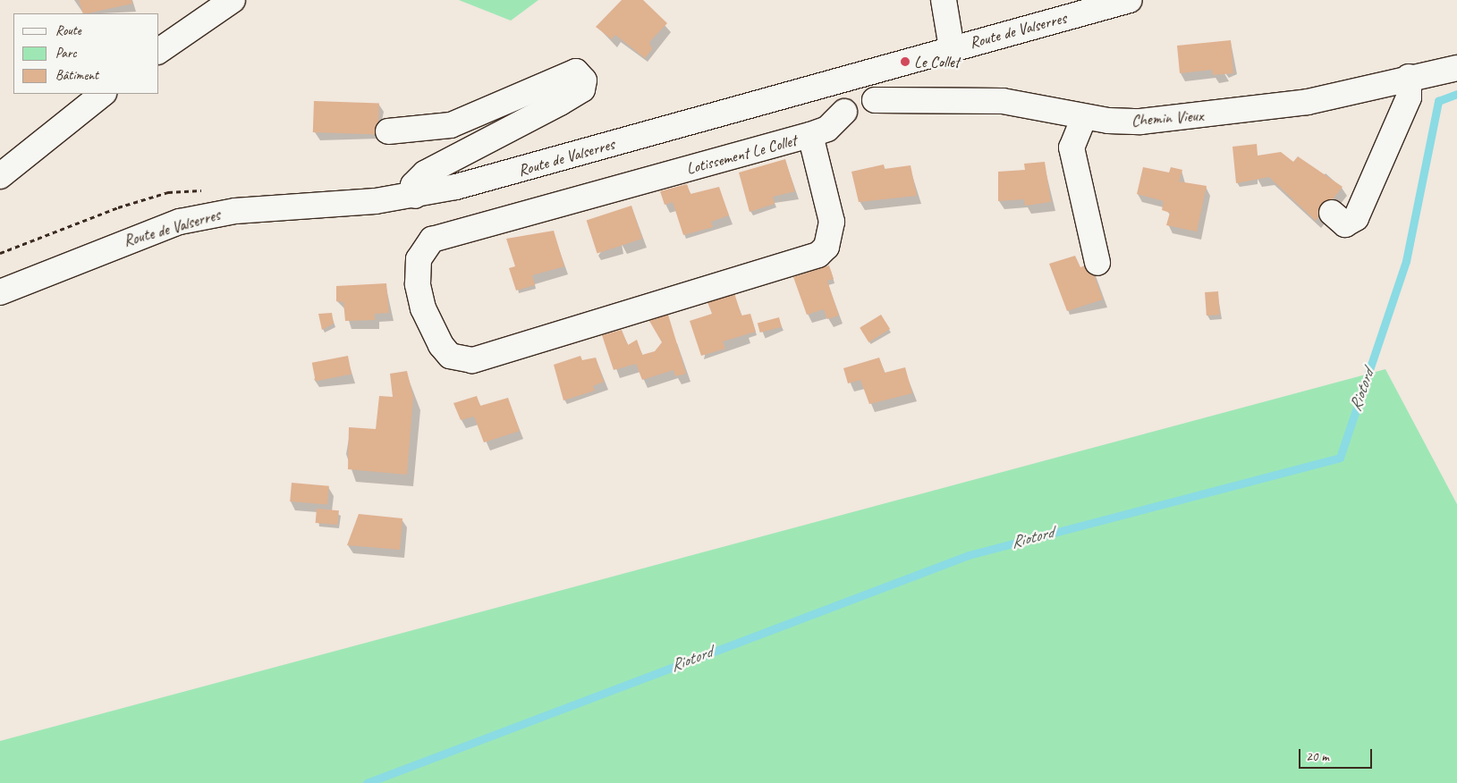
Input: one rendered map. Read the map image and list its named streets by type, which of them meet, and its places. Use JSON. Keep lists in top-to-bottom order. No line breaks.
{"streets":{"street":["Route de Valserres","Chemin Vieux","Lotissement Le Collet"]},"water":["Riotord"],"places":["Le Collet"],"legend":["Route","Parc","Bâtiment"],"scale_bar":"20 m"}
